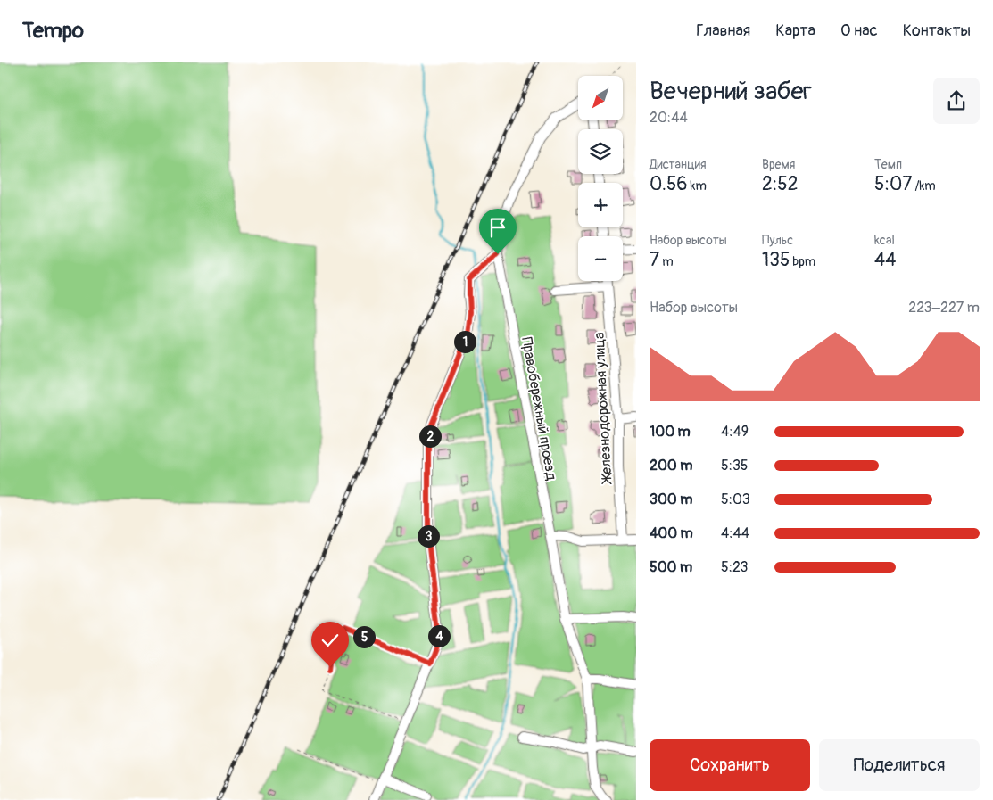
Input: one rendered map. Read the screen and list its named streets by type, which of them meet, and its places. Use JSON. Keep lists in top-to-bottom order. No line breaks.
{"streets":{"street":["Железнодорожная улица","Правобережный проезд"]},"north":"bottom left","page":{"header":"Tempo","nav":["Главная","Карта","О нас","Контакты"],"heading":["Вечерний забег","20:44"],"map_buttons":["+","−"],"stats":[["Дистанция","0.56 km"],["Время","2:52"],["Темп","5:07 /km"],["Набор высоты","7 m"],["Пульс","135 bpm"],["kcal","44"]],"chart":["Набор высоты","223–227 m"],"pins":["1","2","3","4","5"],"list":[{"name":"100 m","note":"4:49"},{"name":"200 m","note":"5:35"},{"name":"300 m","note":"5:03"},{"name":"400 m","note":"4:44"},{"name":"500 m","note":"5:23"}],"buttons":["Сохранить","Поделиться"]}}
